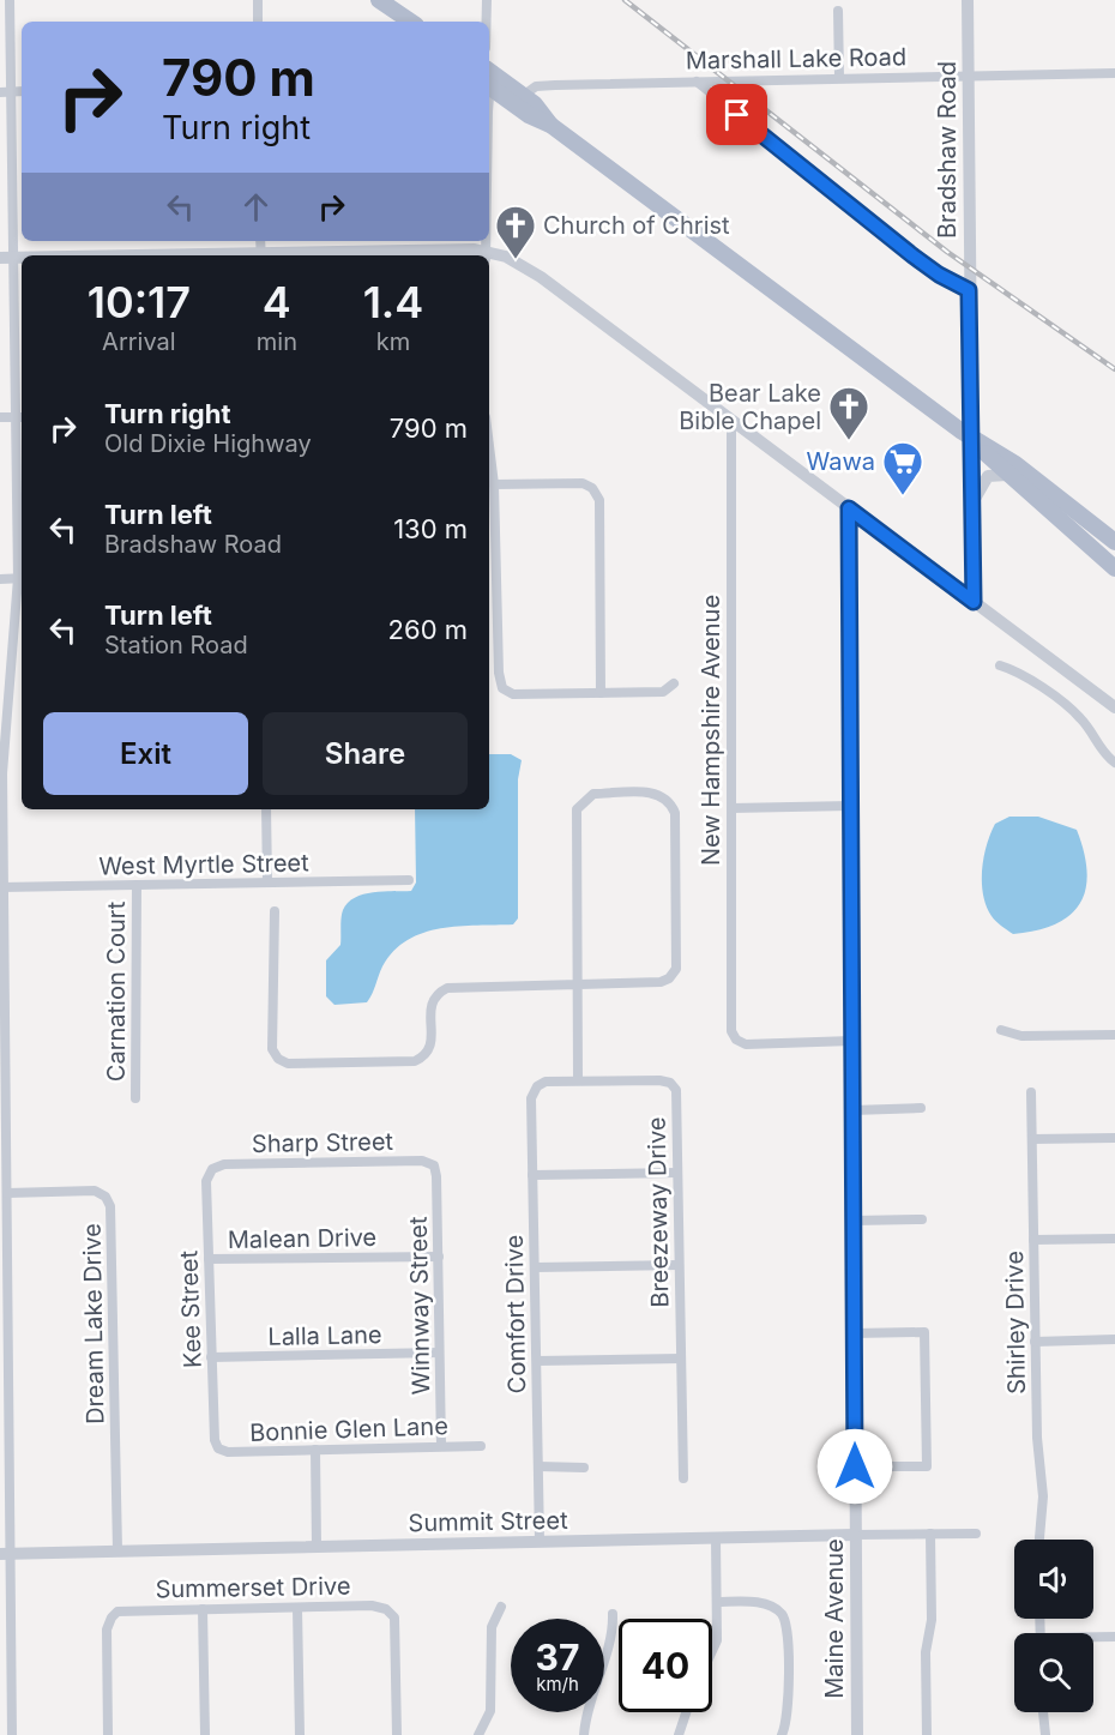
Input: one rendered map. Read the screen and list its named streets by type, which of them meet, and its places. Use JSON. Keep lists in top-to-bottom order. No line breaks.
{"streets":{"street":["Marshall Lake Road","Bradshaw Road","New Hampshire Avenue","West Myrtle Street","Carnation Court","Sharp Street","Breezeway Drive","Malean Drive","Winnway Street","Kee Street","Comfort Drive","Shirley Drive","Dream Lake Drive","Lalla Lane","Bonnie Glen Lane","Summit Street","Summerset Drive","Maine Avenue"]},"crossings":[["Marshall Lake Road","Bradshaw Road"],["New Hampshire Avenue","Maine Avenue"],["West Myrtle Street","Carnation Court"],["Sharp Street","Winnway Street"],["Sharp Street","Kee Street"],["Breezeway Drive","Comfort Drive"],["Malean Drive","Winnway Street"],["Malean Drive","Kee Street"],["Winnway Street","Lalla Lane"],["Winnway Street","Bonnie Glen Lane"],["Kee Street","Lalla Lane"],["Kee Street","Bonnie Glen Lane"],["Comfort Drive","Summit Street"],["Dream Lake Drive","Summit Street"],["Summit Street","Maine Avenue"]],"places":{"church":["Church of Christ","Bear Lake Bible Chapel"],"supermarket":["Wawa"]},"page":{"turn":["790 m","Turn right"],"eta":["10:17","Arrival","4","min","1.4","km"],"list":[{"name":"Turn right","note":"Old Dixie Highway","value":"790 m"},{"name":"Turn left","note":"Bradshaw Road","value":"130 m"},{"name":"Turn left","note":"Station Road","value":"260 m"}],"buttons":["Exit","Share"],"speed":"37 km/h","limit":"40"}}
